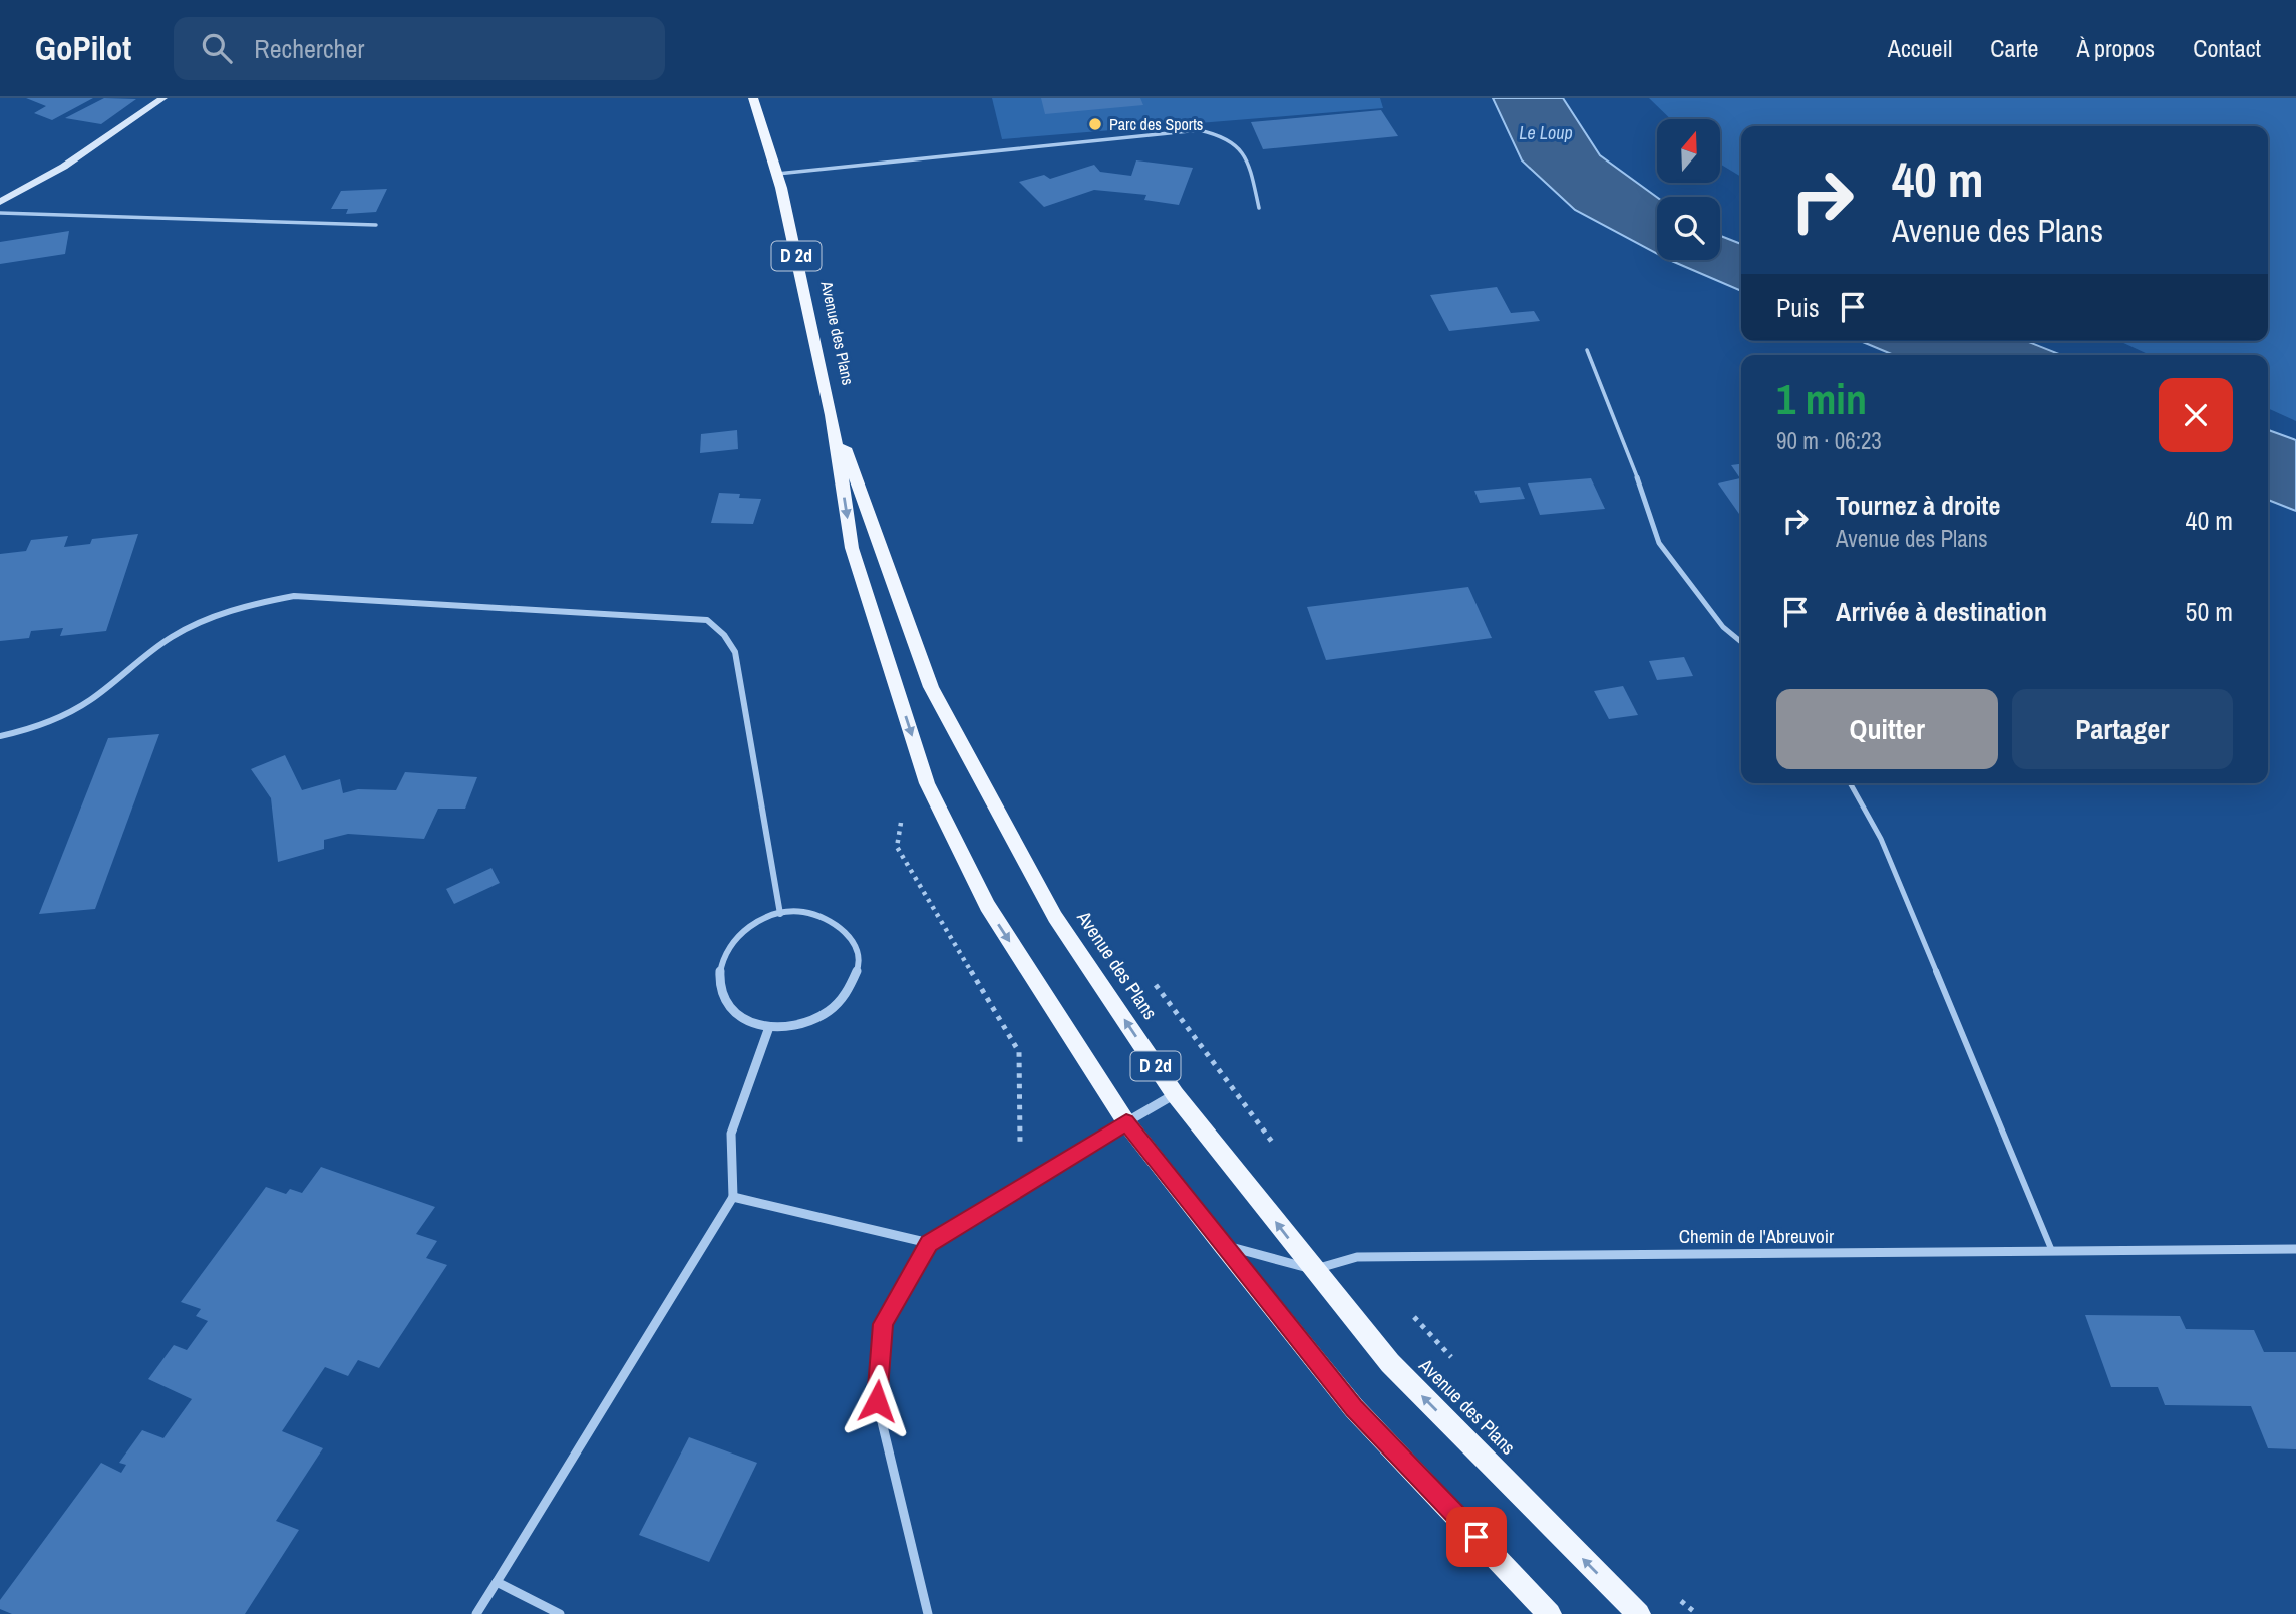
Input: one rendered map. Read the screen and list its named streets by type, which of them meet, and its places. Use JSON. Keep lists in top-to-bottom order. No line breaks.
{"streets":{"main road":["D 2d","Avenue des Plans"],"street":["Chemin de l'Abreuvoir"]},"crossings":[["Avenue des Plans","Chemin de l'Abreuvoir"]],"water":["Le Loup"],"places":["Parc des Sports"],"north":"top","page":{"header":"GoPilot","search":"Rechercher","nav":["Accueil","Carte","À propos","Contact"],"turn":["40 m","Avenue des Plans"],"then":"Puis","heading":["1 min","90 m · 06:23"],"list":[{"name":"Tournez à droite","note":"Avenue des Plans","value":"40 m"},{"name":"Arrivée à destination","value":"50 m"}],"buttons":["Quitter","Partager"]}}
